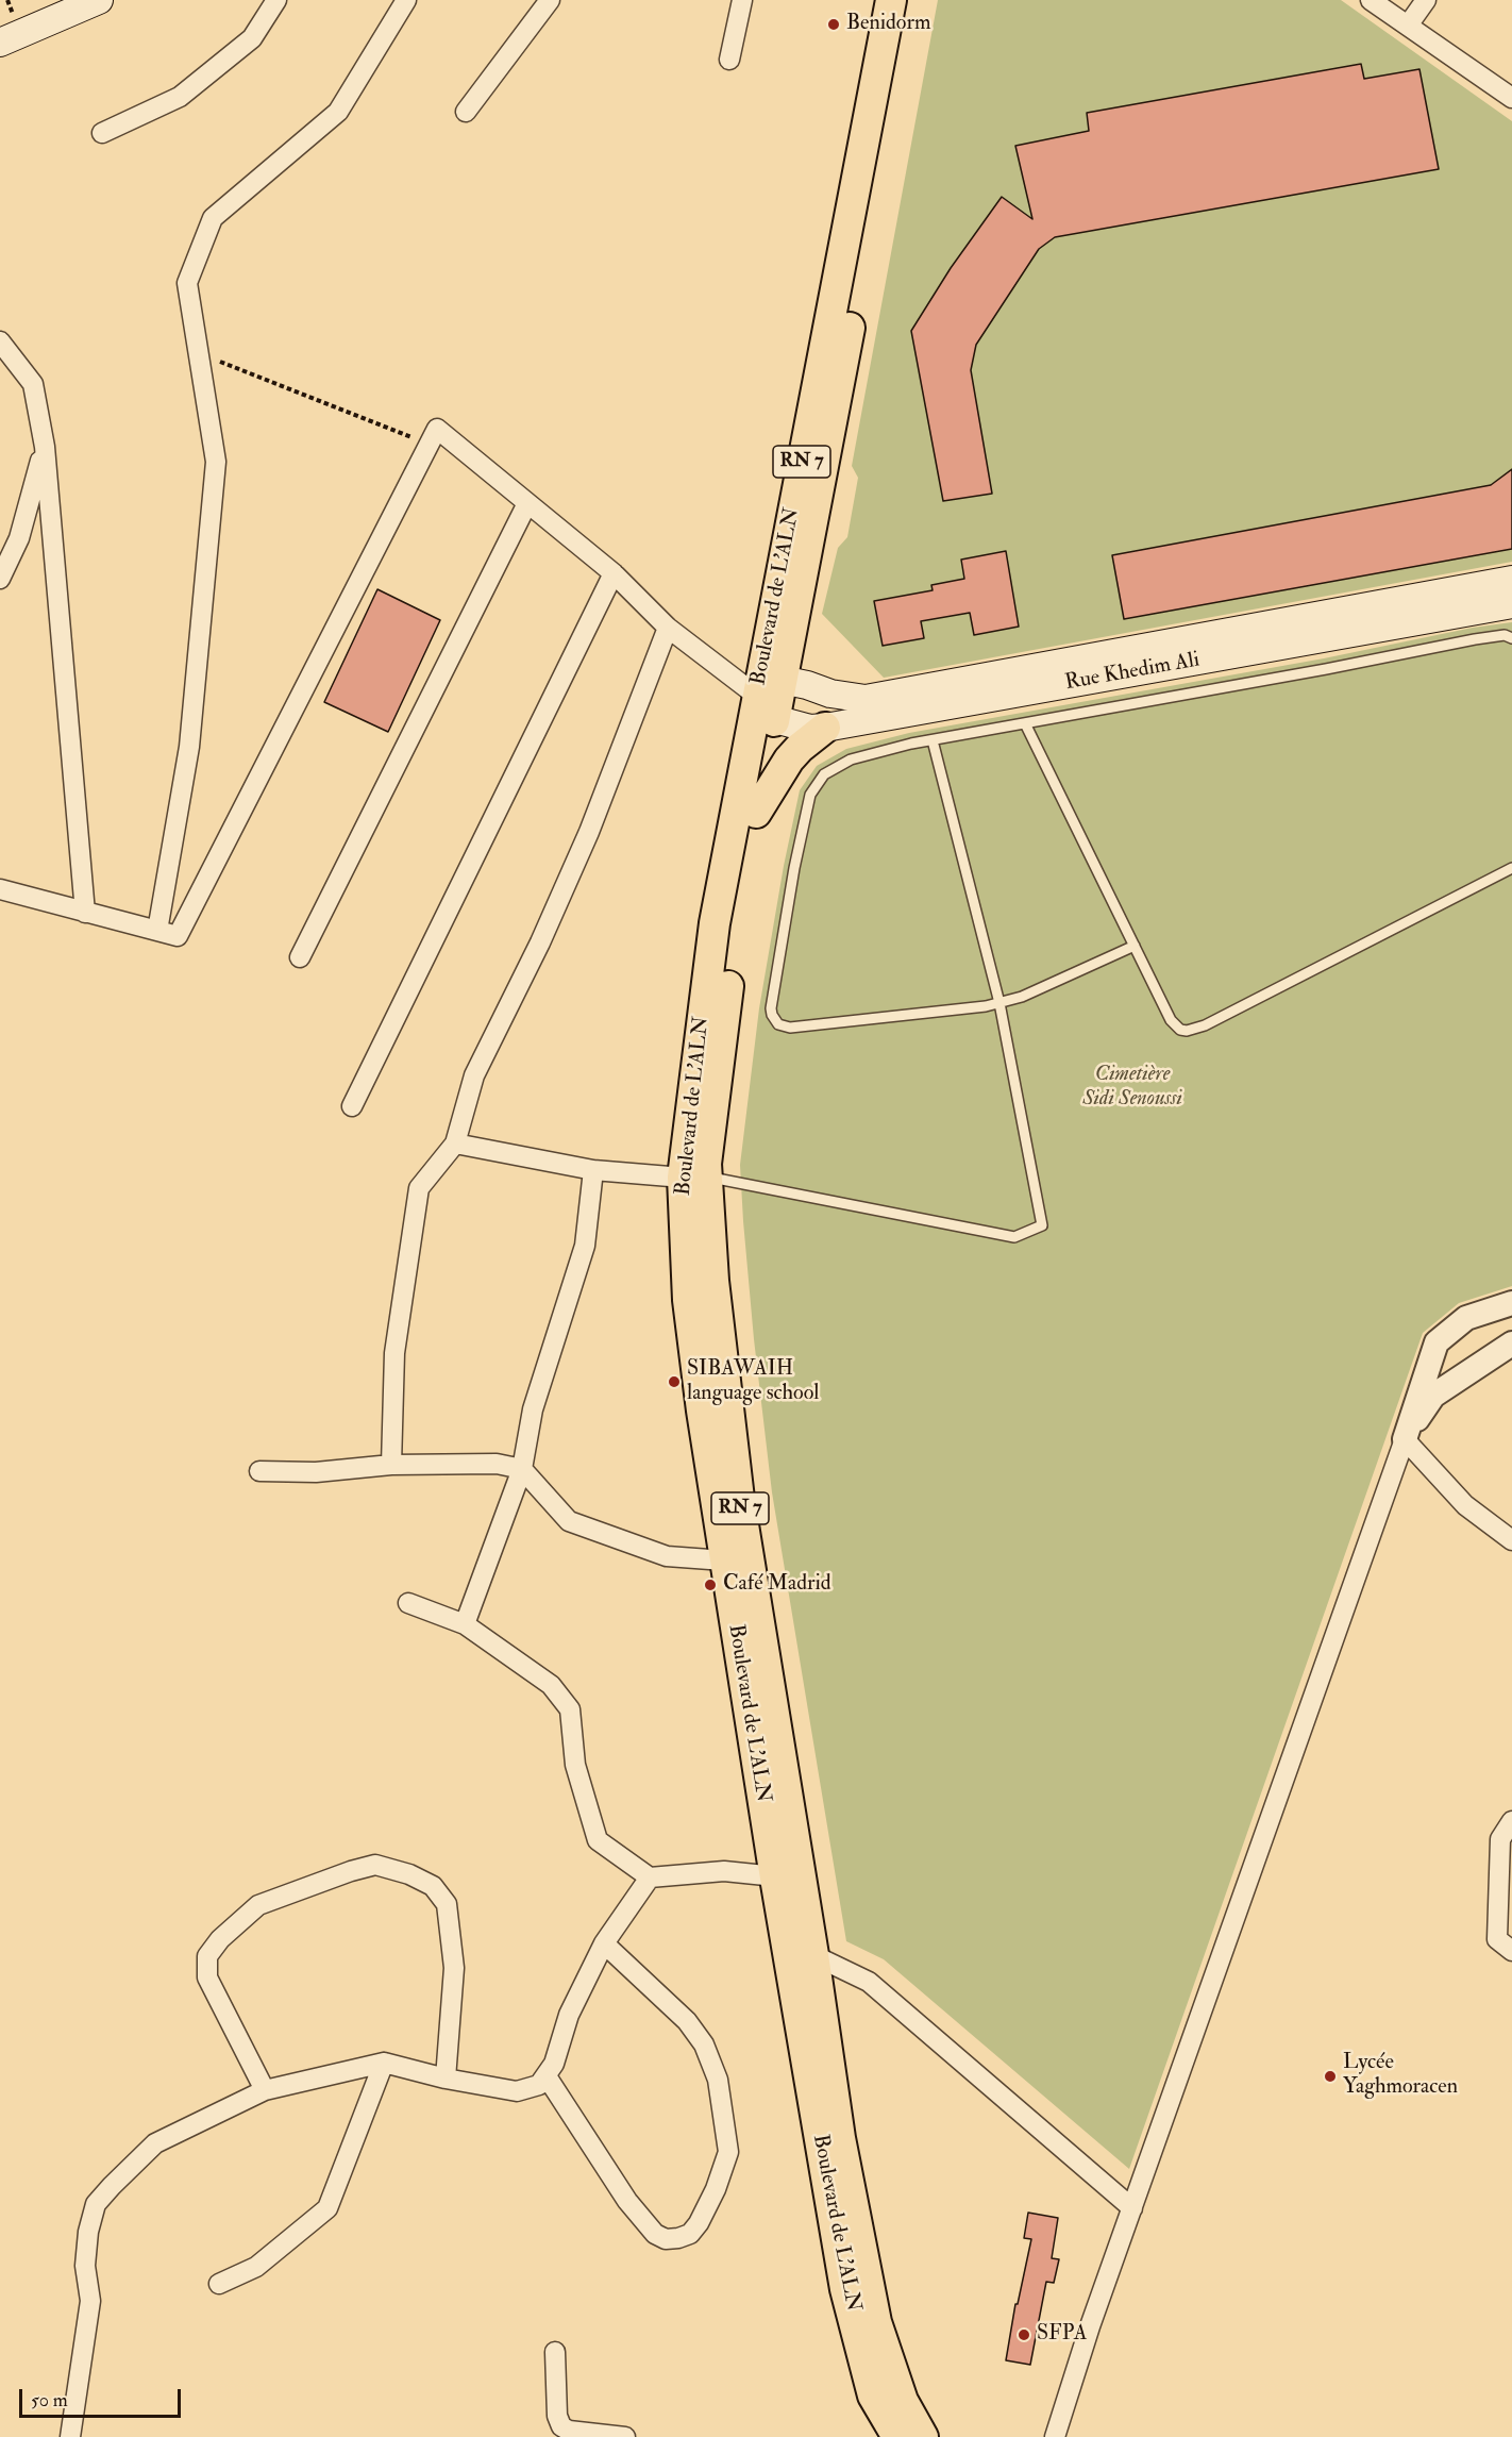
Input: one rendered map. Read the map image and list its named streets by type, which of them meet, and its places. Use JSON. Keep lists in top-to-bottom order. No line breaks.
{"streets":{"main road":["RN 7","Boulevard de L'ALN","Rue Khedim Ali"]},"crossings":[["Boulevard de L'ALN","Rue Khedim Ali"]],"parks":["Cimetière Sidi Senoussi"],"places":["Benidorm","SIBAWAIH language school","Café Madrid","Lycée Yaghmoracen","SFPA"],"scale_bar":"50 m"}
